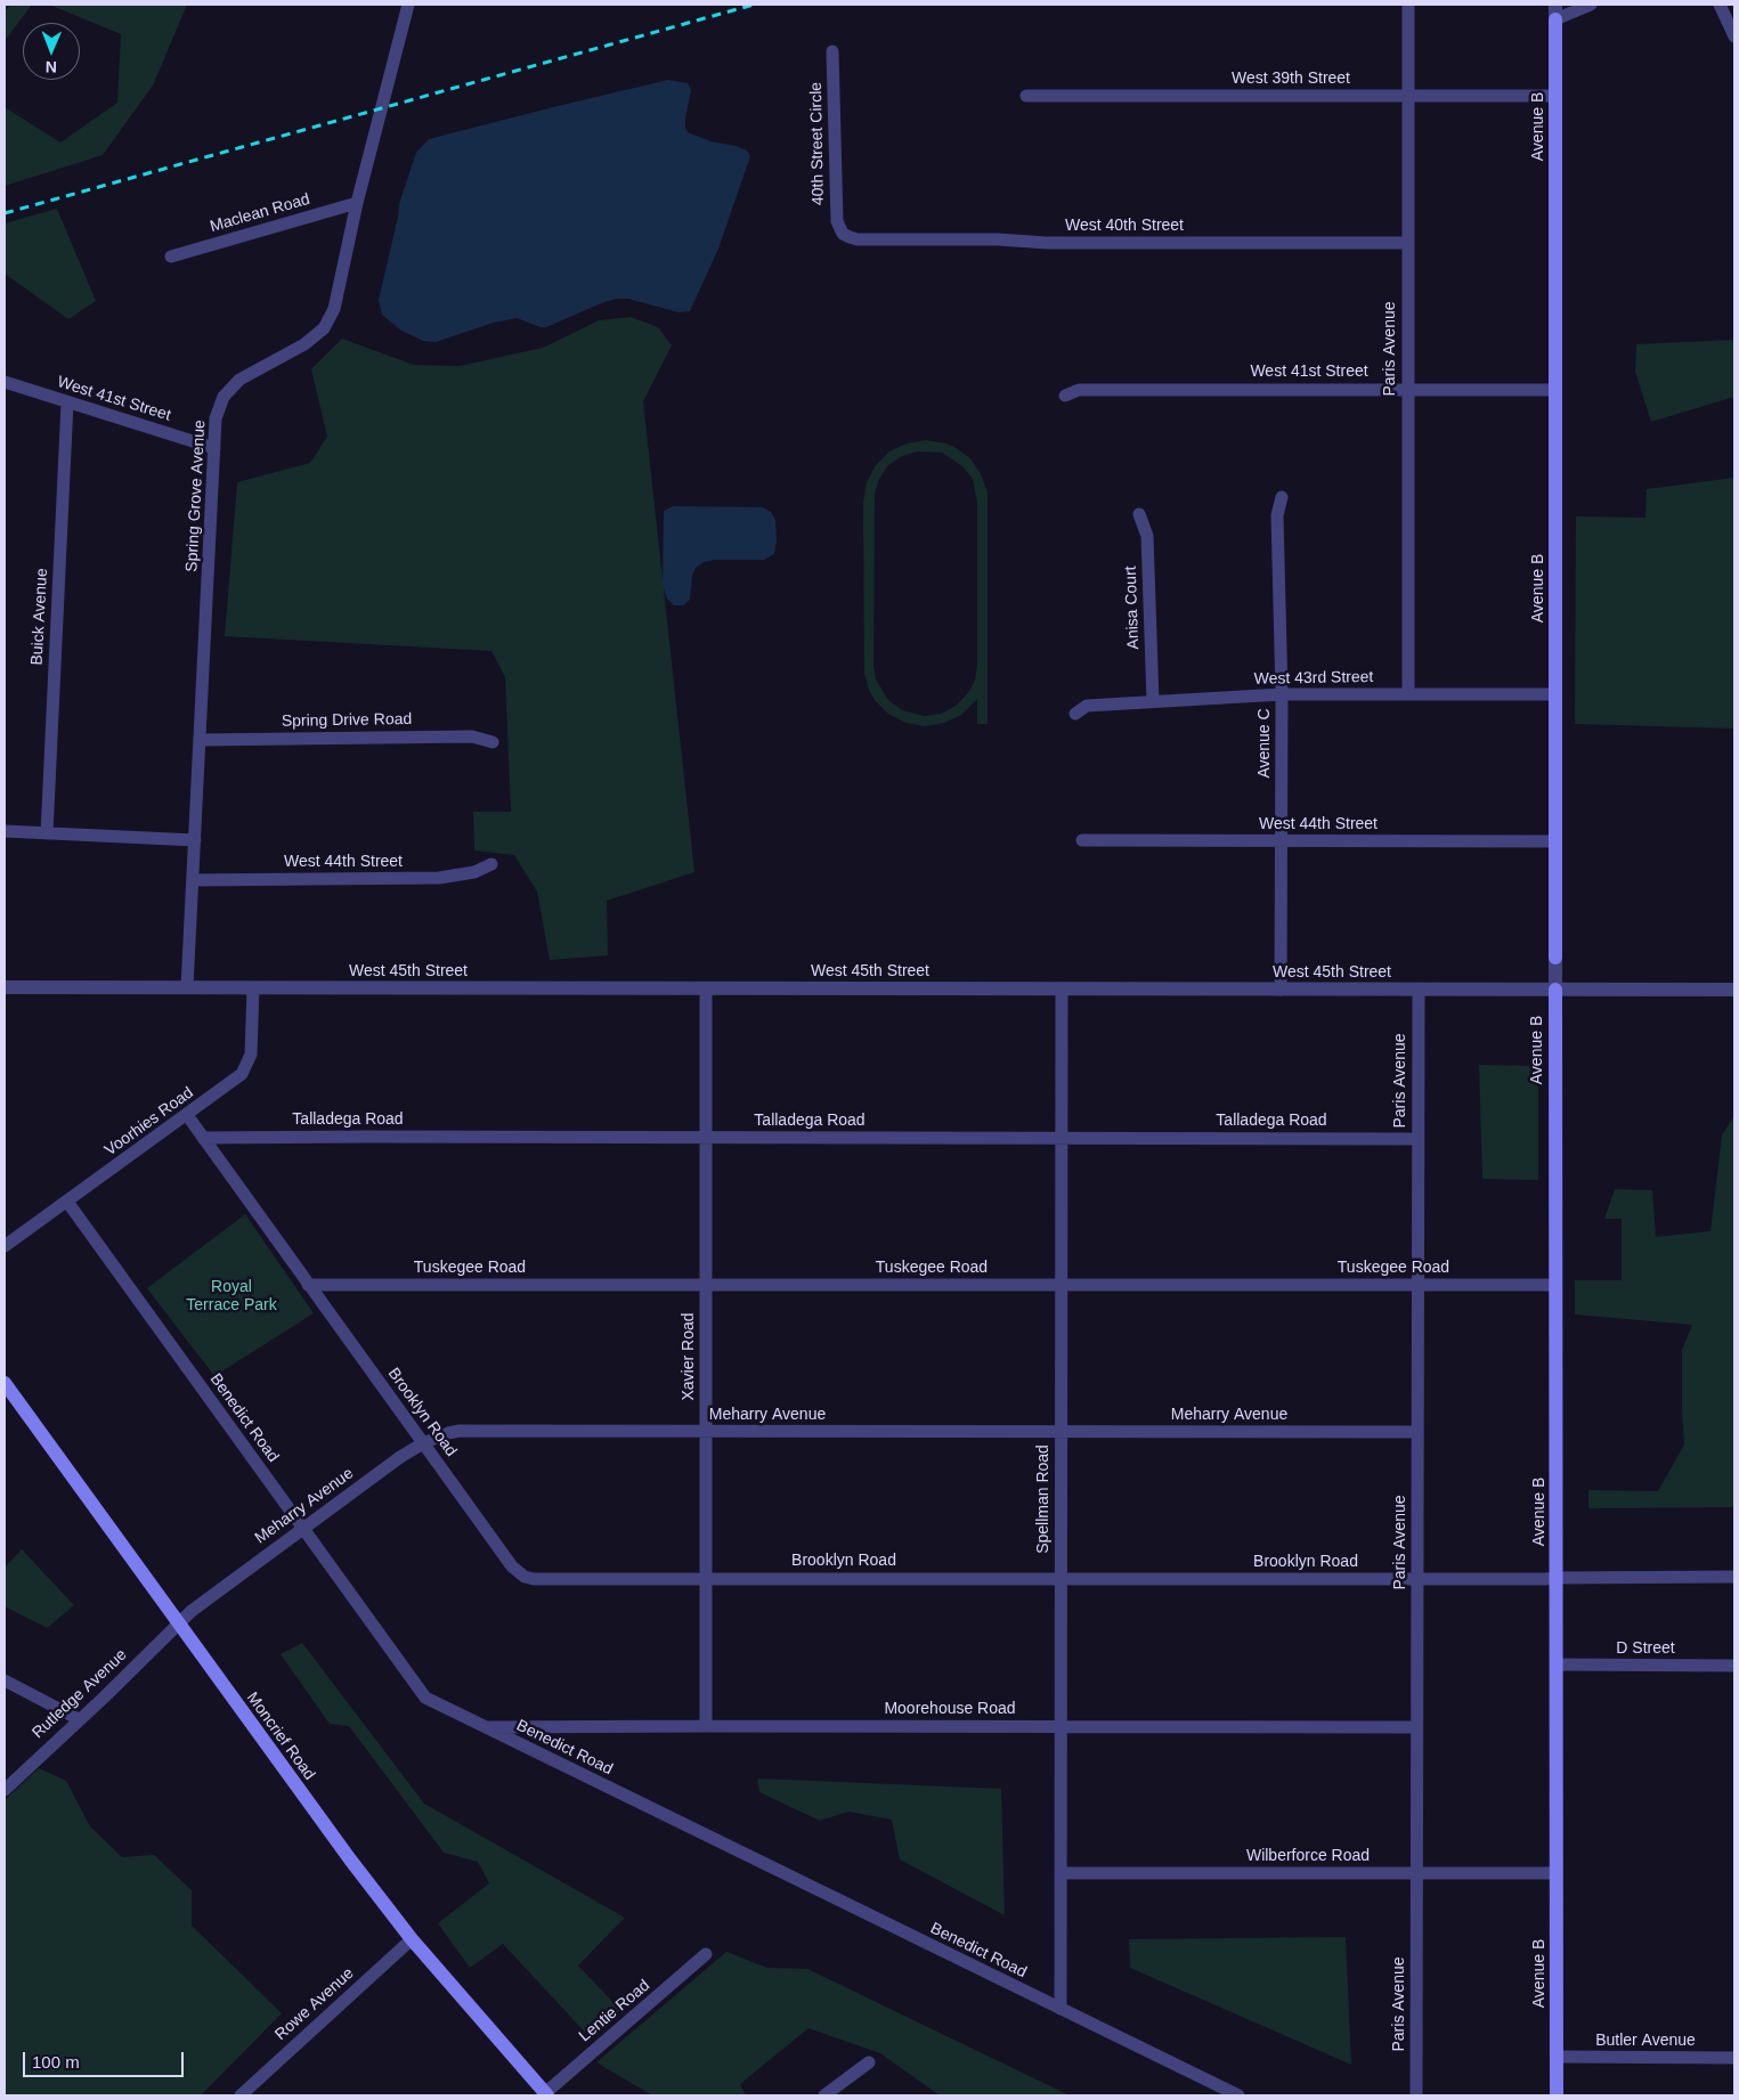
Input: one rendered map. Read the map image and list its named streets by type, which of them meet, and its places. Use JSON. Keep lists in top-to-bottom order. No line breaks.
{"streets":{"main road":["Avenue B","Moncrief Road"],"street":["West 39th Street","40th Street Circle","Maclean Road","West 40th Street","Paris Avenue","West 41st Street","Spring Grove Avenue","Anisa Court","Buick Avenue","West 43rd Street","Spring Drive Road","Avenue C","West 44th Street","West 45th Street","Talladega Road","Voorhies Road","Tuskegee Road","Xavier Road","Brooklyn Road","Meharry Avenue","Benedict Road","Spellman Road","D Street","Rutledge Avenue","Moorehouse Road","Wilberforce Road","Rowe Avenue","Lentie Road","Butler Avenue"]},"crossings":[["West 39th Street","Avenue B"],["West 39th Street","Paris Avenue"],["Avenue B","West 41st Street"],["Avenue B","West 43rd Street"],["Avenue B","West 44th Street"],["Avenue B","West 45th Street"],["Avenue B","Tuskegee Road"],["Avenue B","Brooklyn Road"],["Avenue B","D Street"],["Avenue B","Wilberforce Road"],["Avenue B","Butler Avenue"],["40th Street Circle","West 40th Street"],["Maclean Road","Spring Grove Avenue"],["West 40th Street","Paris Avenue"],["Paris Avenue","West 41st Street"],["Paris Avenue","West 43rd Street"],["Paris Avenue","West 45th Street"],["Paris Avenue","Talladega Road"],["Paris Avenue","Tuskegee Road"],["Paris Avenue","Brooklyn Road"],["Paris Avenue","Meharry Avenue"],["Paris Avenue","Moorehouse Road"],["Paris Avenue","Wilberforce Road"],["West 41st Street","Spring Grove Avenue"],["West 41st Street","Buick Avenue"],["Spring Grove Avenue","Spring Drive Road"],["Spring Grove Avenue","West 44th Street"],["Spring Grove Avenue","West 45th Street"],["Anisa Court","West 43rd Street"],["West 43rd Street","Avenue C"],["Avenue C","West 44th Street"],["Avenue C","West 45th Street"],["West 45th Street","Voorhies Road"],["West 45th Street","Xavier Road"],["West 45th Street","Spellman Road"],["Talladega Road","Xavier Road"],["Talladega Road","Brooklyn Road"],["Talladega Road","Spellman Road"],["Voorhies Road","Brooklyn Road"],["Voorhies Road","Benedict Road"],["Tuskegee Road","Xavier Road"],["Tuskegee Road","Brooklyn Road"],["Tuskegee Road","Spellman Road"],["Xavier Road","Brooklyn Road"],["Xavier Road","Meharry Avenue"],["Xavier Road","Moorehouse Road"],["Brooklyn Road","Meharry Avenue"],["Brooklyn Road","Spellman Road"],["Meharry Avenue","Benedict Road"],["Meharry Avenue","Spellman Road"],["Meharry Avenue","Rutledge Avenue"],["Meharry Avenue","Moncrief Road"],["Benedict Road","Spellman Road"],["Benedict Road","Moorehouse Road"],["Spellman Road","Moorehouse Road"],["Spellman Road","Wilberforce Road"],["Rutledge Avenue","Moncrief Road"],["Moncrief Road","Rowe Avenue"],["Moncrief Road","Lentie Road"]],"parks":["Royal Terrace Park"],"scale_bar":"100 m","north":"bottom"}
